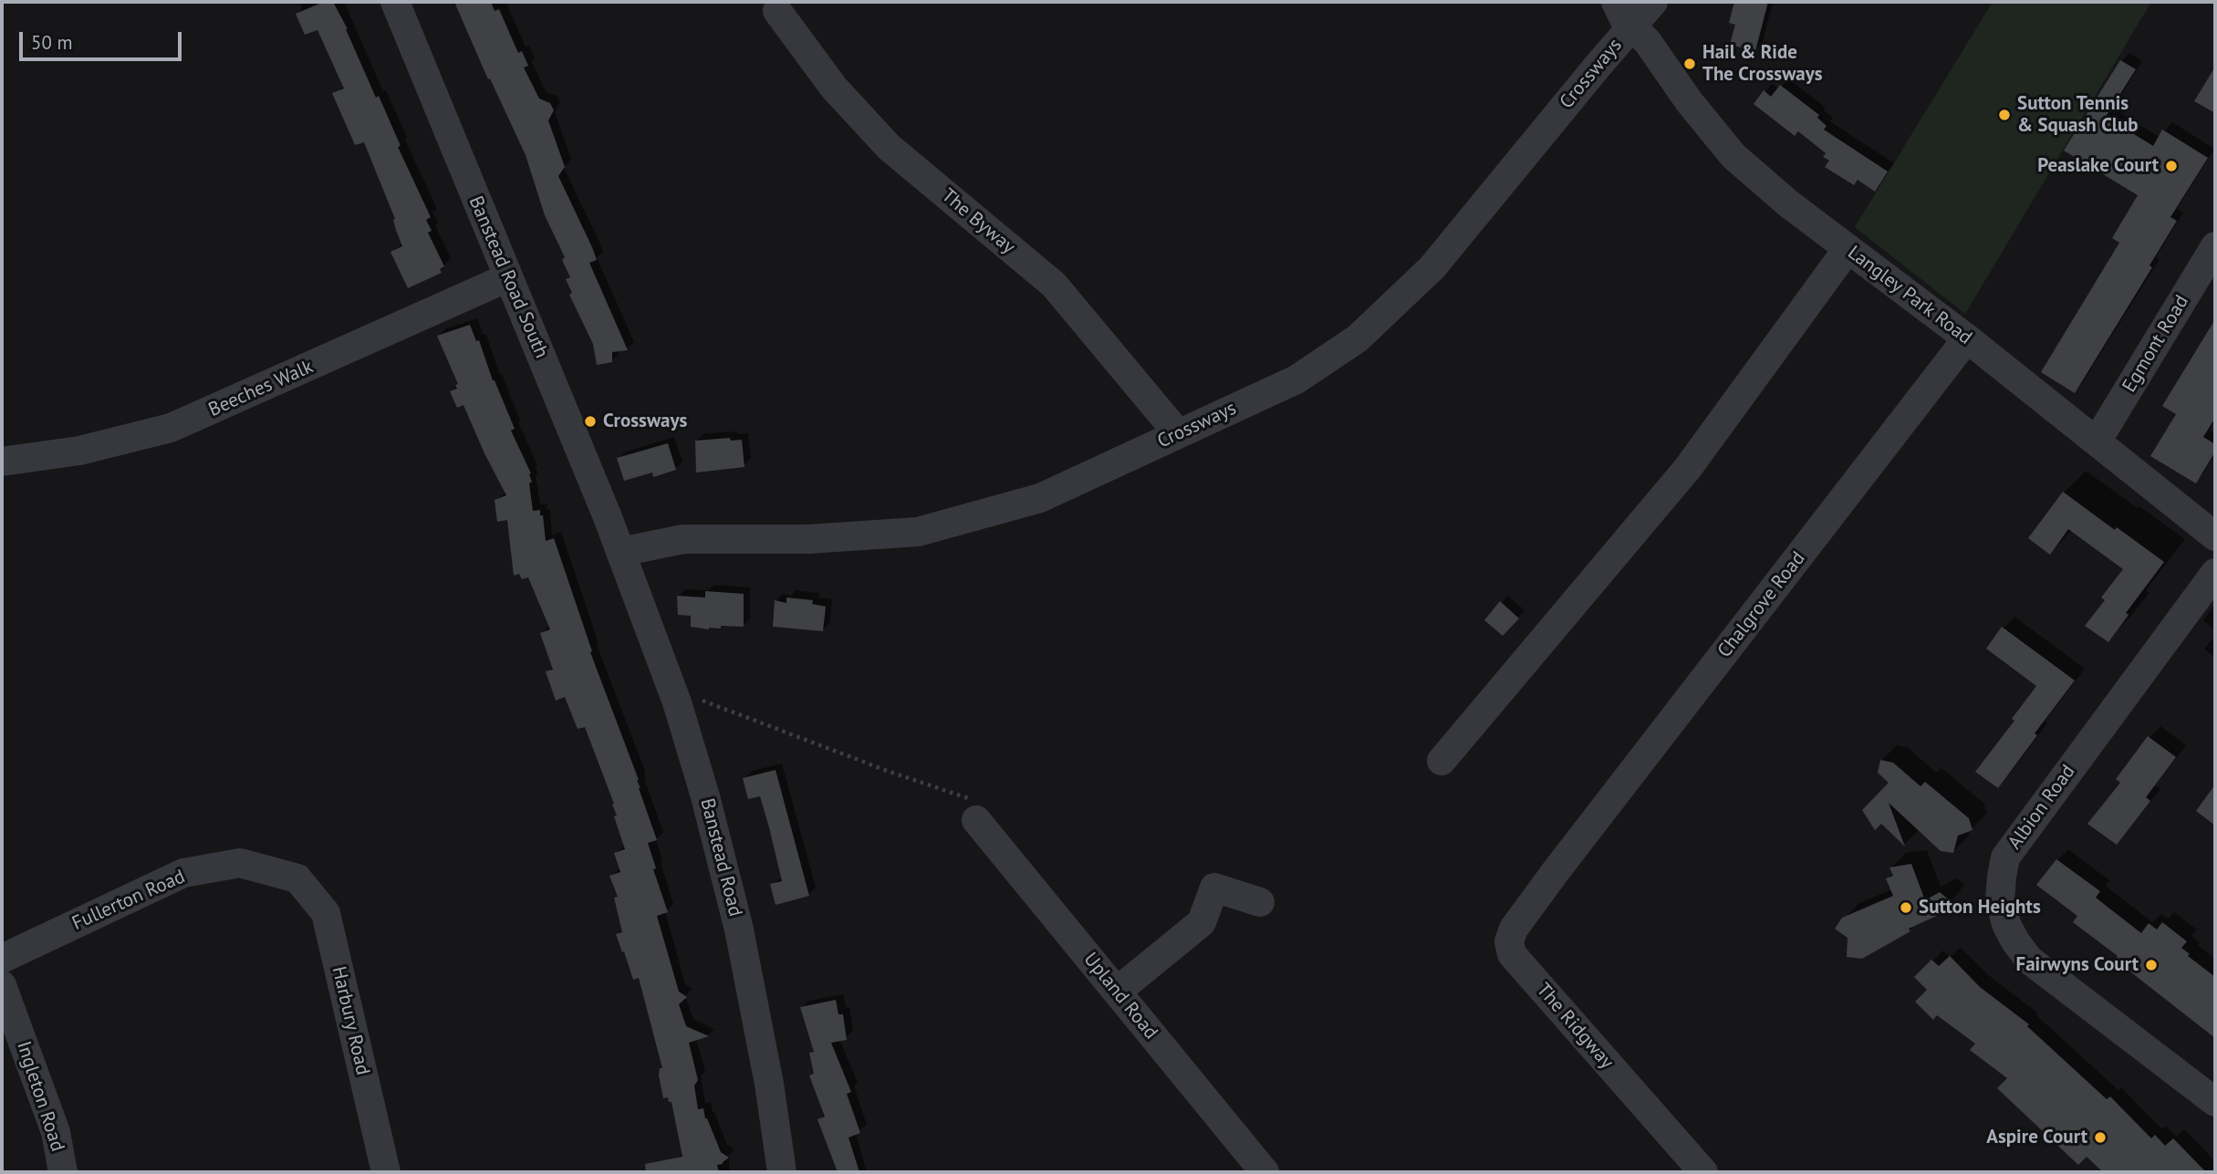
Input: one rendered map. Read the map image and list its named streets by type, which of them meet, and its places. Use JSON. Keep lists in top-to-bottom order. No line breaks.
{"streets":{"street":["Crossways","The Byway","Banstead Road South","Langley Park Road","Egmont Road","Beeches Walk","Chalgrove Road","Albion Road","Banstead Road","Fullerton Road","Upland Road","Harbury Road","The Ridgway","Ingleton Road"]},"crossings":[["Crossways","The Byway"],["Crossways","Banstead Road South"],["Crossways","Langley Park Road"],["Crossways","Banstead Road"],["Banstead Road South","Beeches Walk"],["Banstead Road South","Banstead Road"],["Langley Park Road","Egmont Road"],["Langley Park Road","Chalgrove Road"],["Chalgrove Road","The Ridgway"],["Fullerton Road","Harbury Road"]],"places":["Hail & Ride The Crossways","Sutton Tennis & Squash Club","Peaslake Court","Crossways","Sutton Heights","Fairwyns Court","Aspire Court"],"scale_bar":"50 m"}
